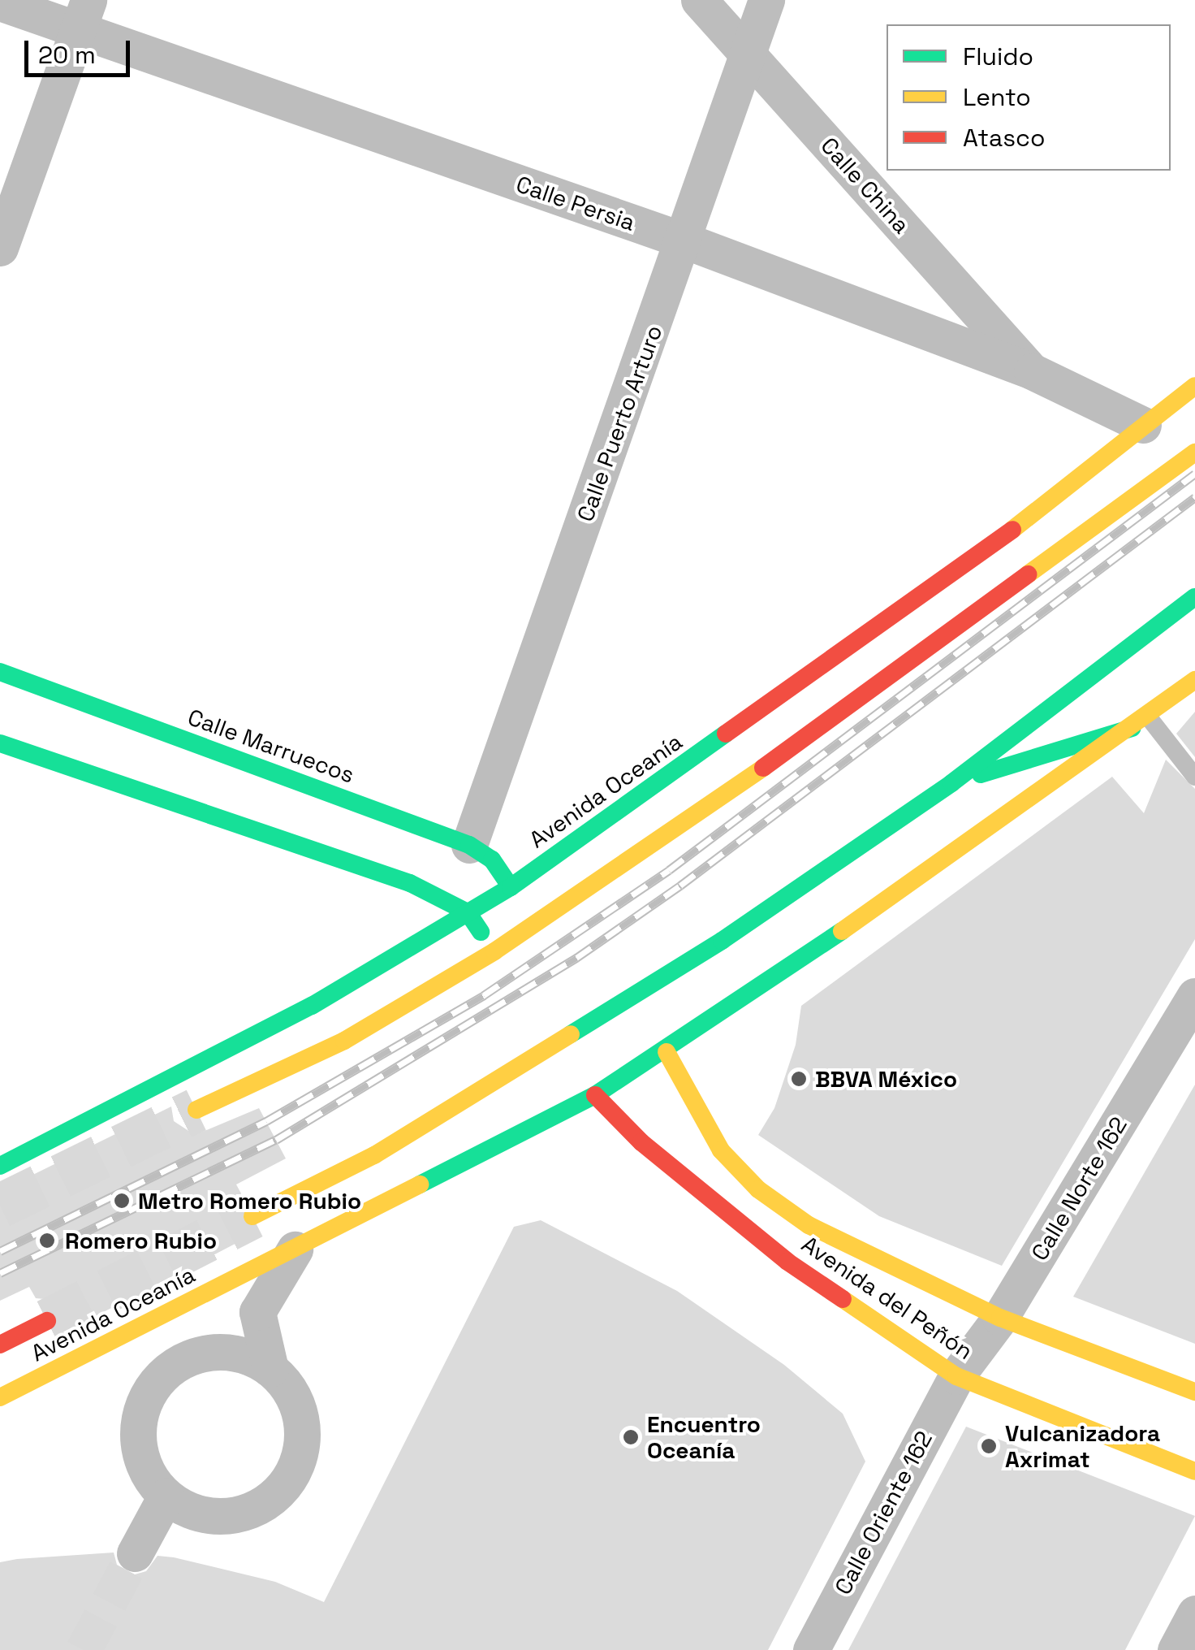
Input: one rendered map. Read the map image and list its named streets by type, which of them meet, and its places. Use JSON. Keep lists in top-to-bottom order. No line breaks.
{"streets":{"main road":["Calle Marruecos","Avenida Oceanía","Avenida del Peñón"],"street":["Calle China","Calle Persia","Calle Puerto Arturo","Calle Norte 162","Calle Oriente 162"]},"crossings":[["Calle China","Calle Persia"],["Calle China","Calle Puerto Arturo"],["Calle Persia","Calle Puerto Arturo"],["Calle Persia","Avenida Oceanía"],["Calle Puerto Arturo","Calle Marruecos"],["Calle Marruecos","Avenida Oceanía"],["Avenida Oceanía","Avenida del Peñón"],["Calle Norte 162","Avenida del Peñón"],["Calle Norte 162","Calle Oriente 162"],["Avenida del Peñón","Calle Oriente 162"]],"places":["BBVA México","Metro Romero Rubio","Romero Rubio","Encuentro Oceanía","Vulcanizadora Axrimat"],"legend":["Fluido","Lento","Atasco"],"scale_bar":"20 m"}
